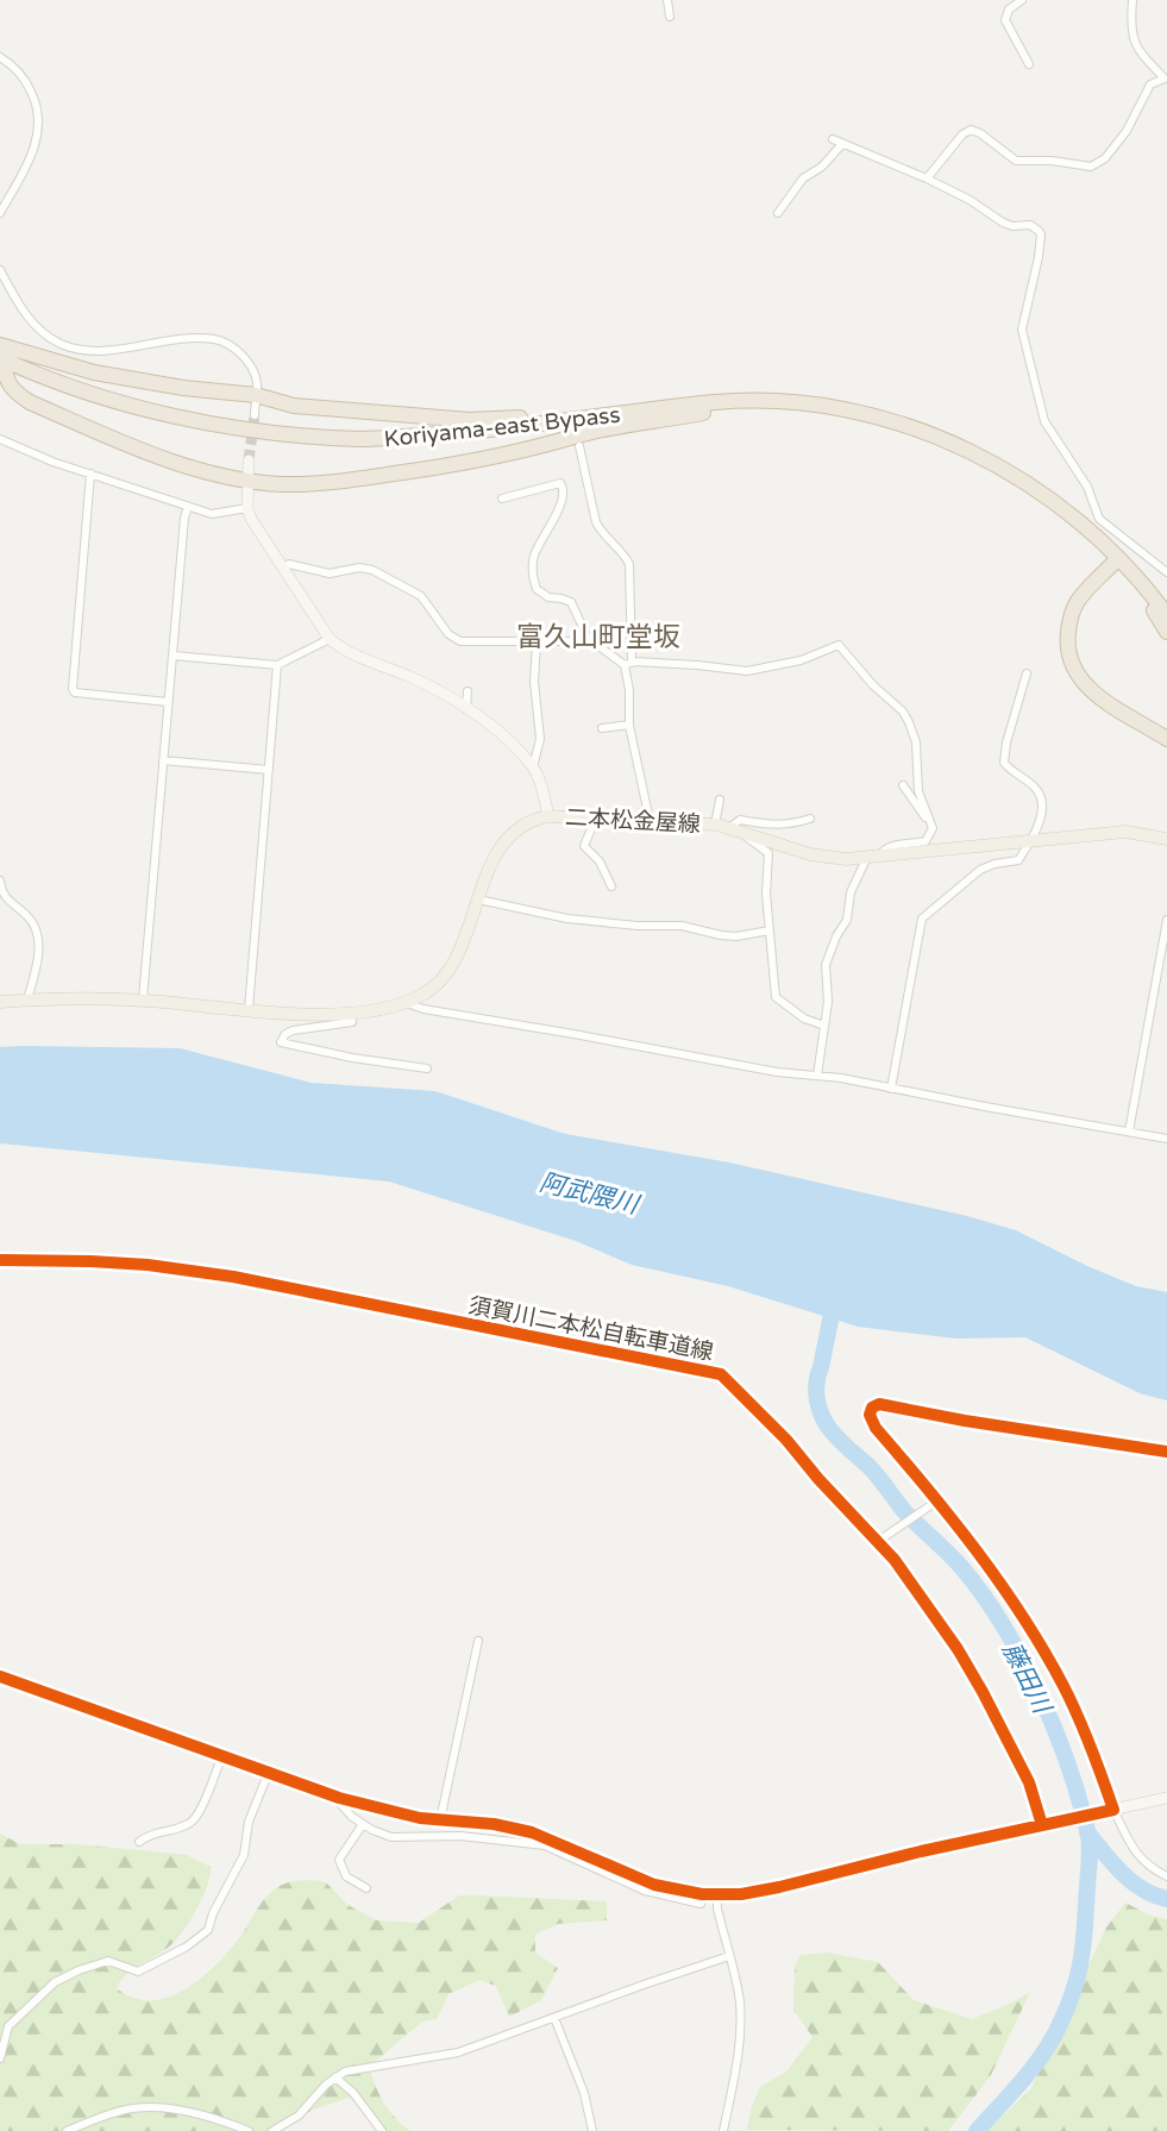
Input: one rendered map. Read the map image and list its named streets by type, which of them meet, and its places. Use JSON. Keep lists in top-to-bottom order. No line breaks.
{"streets":{"highway":["Koriyama-east Bypass"],"main road":["二本松金屋線"],"cycle path":["須賀川二本松自転車道線"]},"districts":["富久山町堂坂"],"water":["阿武隈川","藤田川"]}
